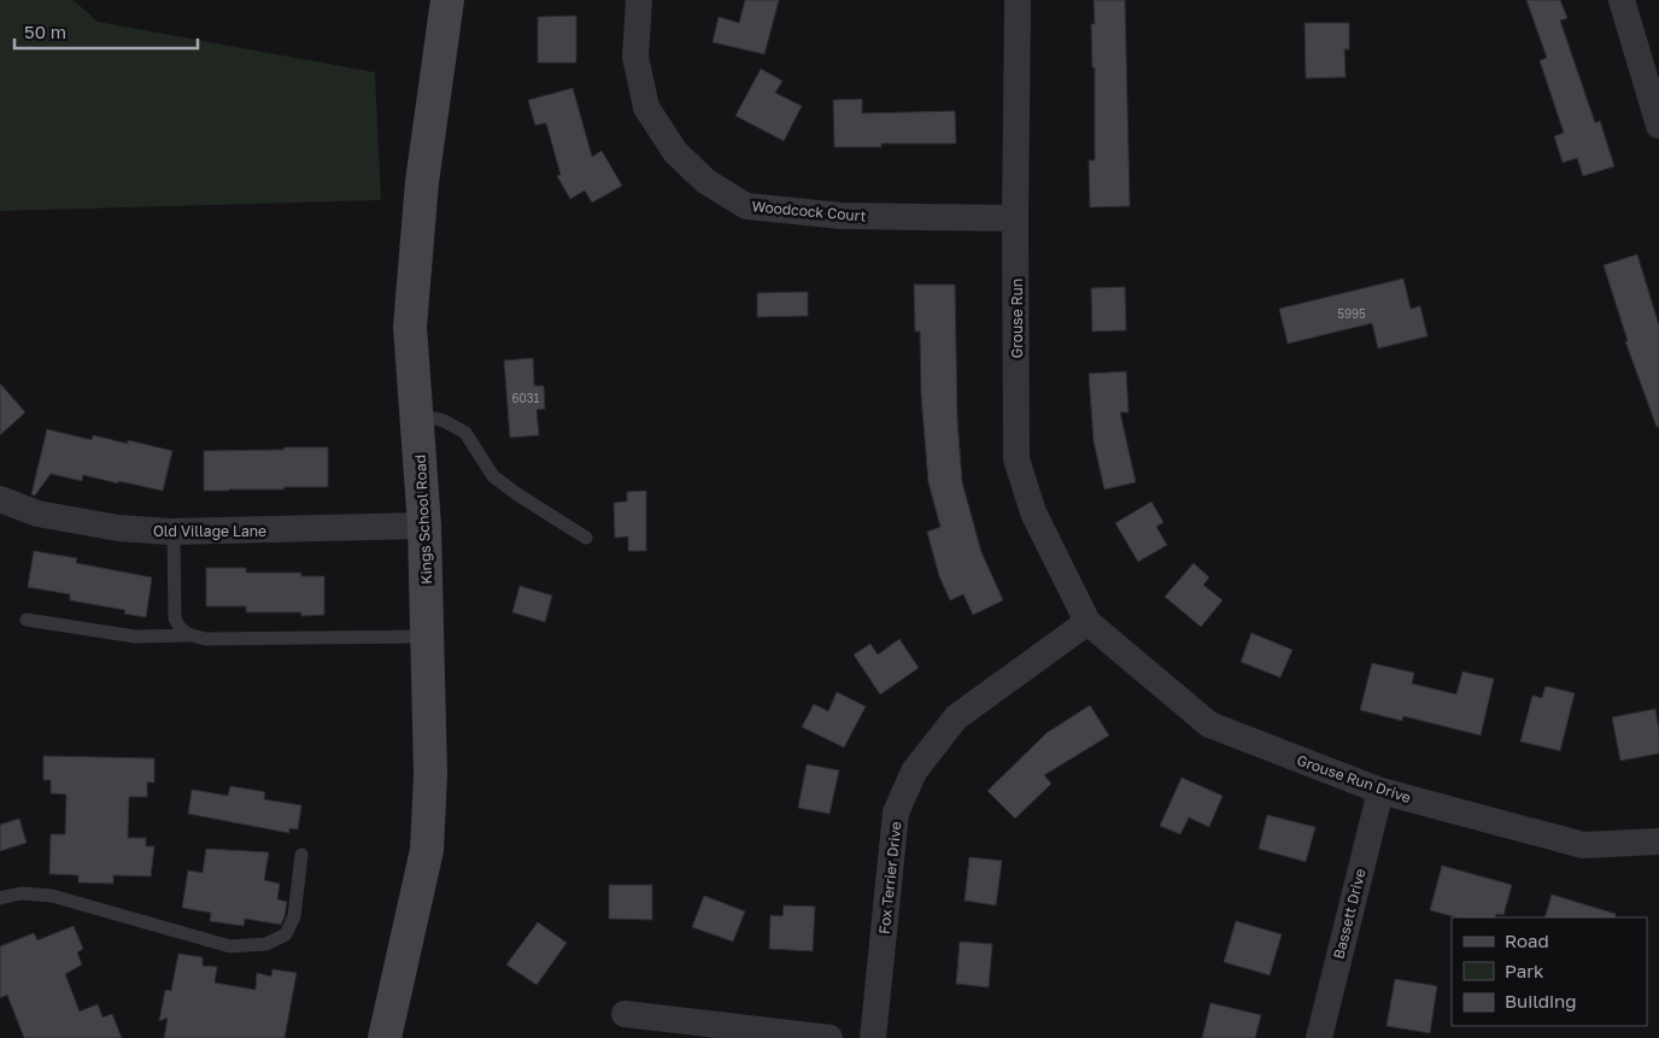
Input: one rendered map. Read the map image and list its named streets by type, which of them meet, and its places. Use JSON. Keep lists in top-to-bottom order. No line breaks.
{"streets":{"street":["Woodcock Court","Grouse Run","Kings School Road","Old Village Lane","Grouse Run Drive","Fox Terrier Drive","Bassett Drive"]},"crossings":[["Woodcock Court","Grouse Run"],["Grouse Run","Grouse Run Drive"],["Grouse Run","Fox Terrier Drive"],["Kings School Road","Old Village Lane"],["Grouse Run Drive","Fox Terrier Drive"],["Grouse Run Drive","Bassett Drive"]],"house_numbers":["5995","6031"],"legend":["Road","Park","Building"],"scale_bar":"50 m"}
